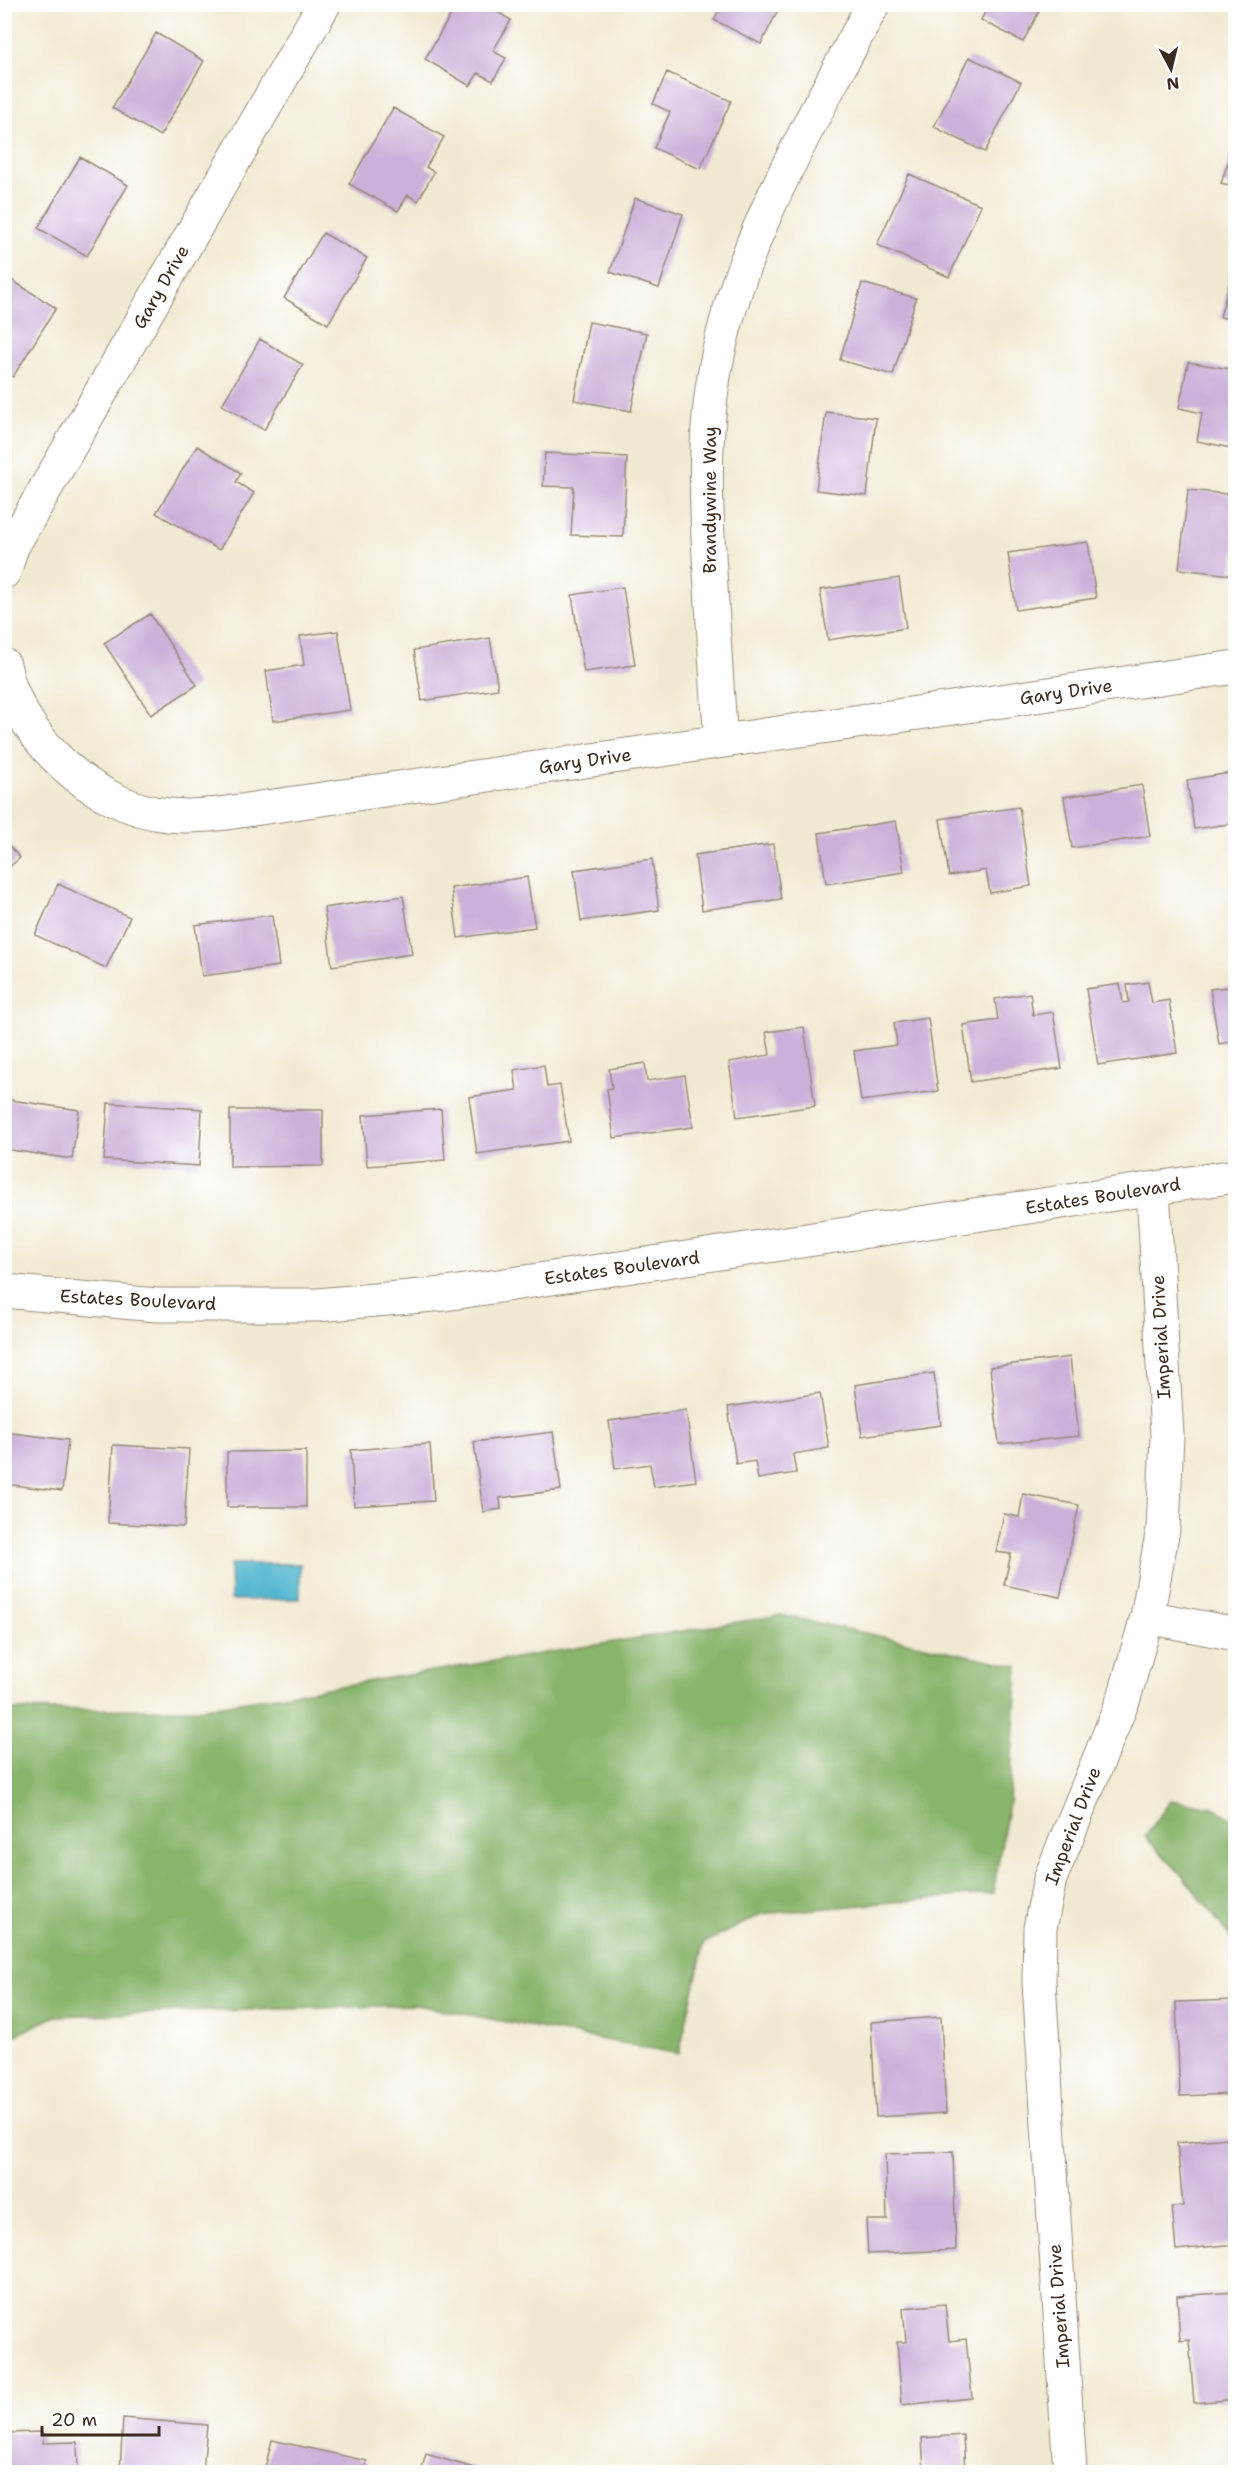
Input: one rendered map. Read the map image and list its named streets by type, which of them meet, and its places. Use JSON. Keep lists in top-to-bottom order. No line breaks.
{"streets":{"street":["Gary Drive","Brandywine Way","Estates Boulevard","Imperial Drive"]},"crossings":[["Gary Drive","Brandywine Way"],["Estates Boulevard","Imperial Drive"]],"scale_bar":"20 m","north":"bottom"}
